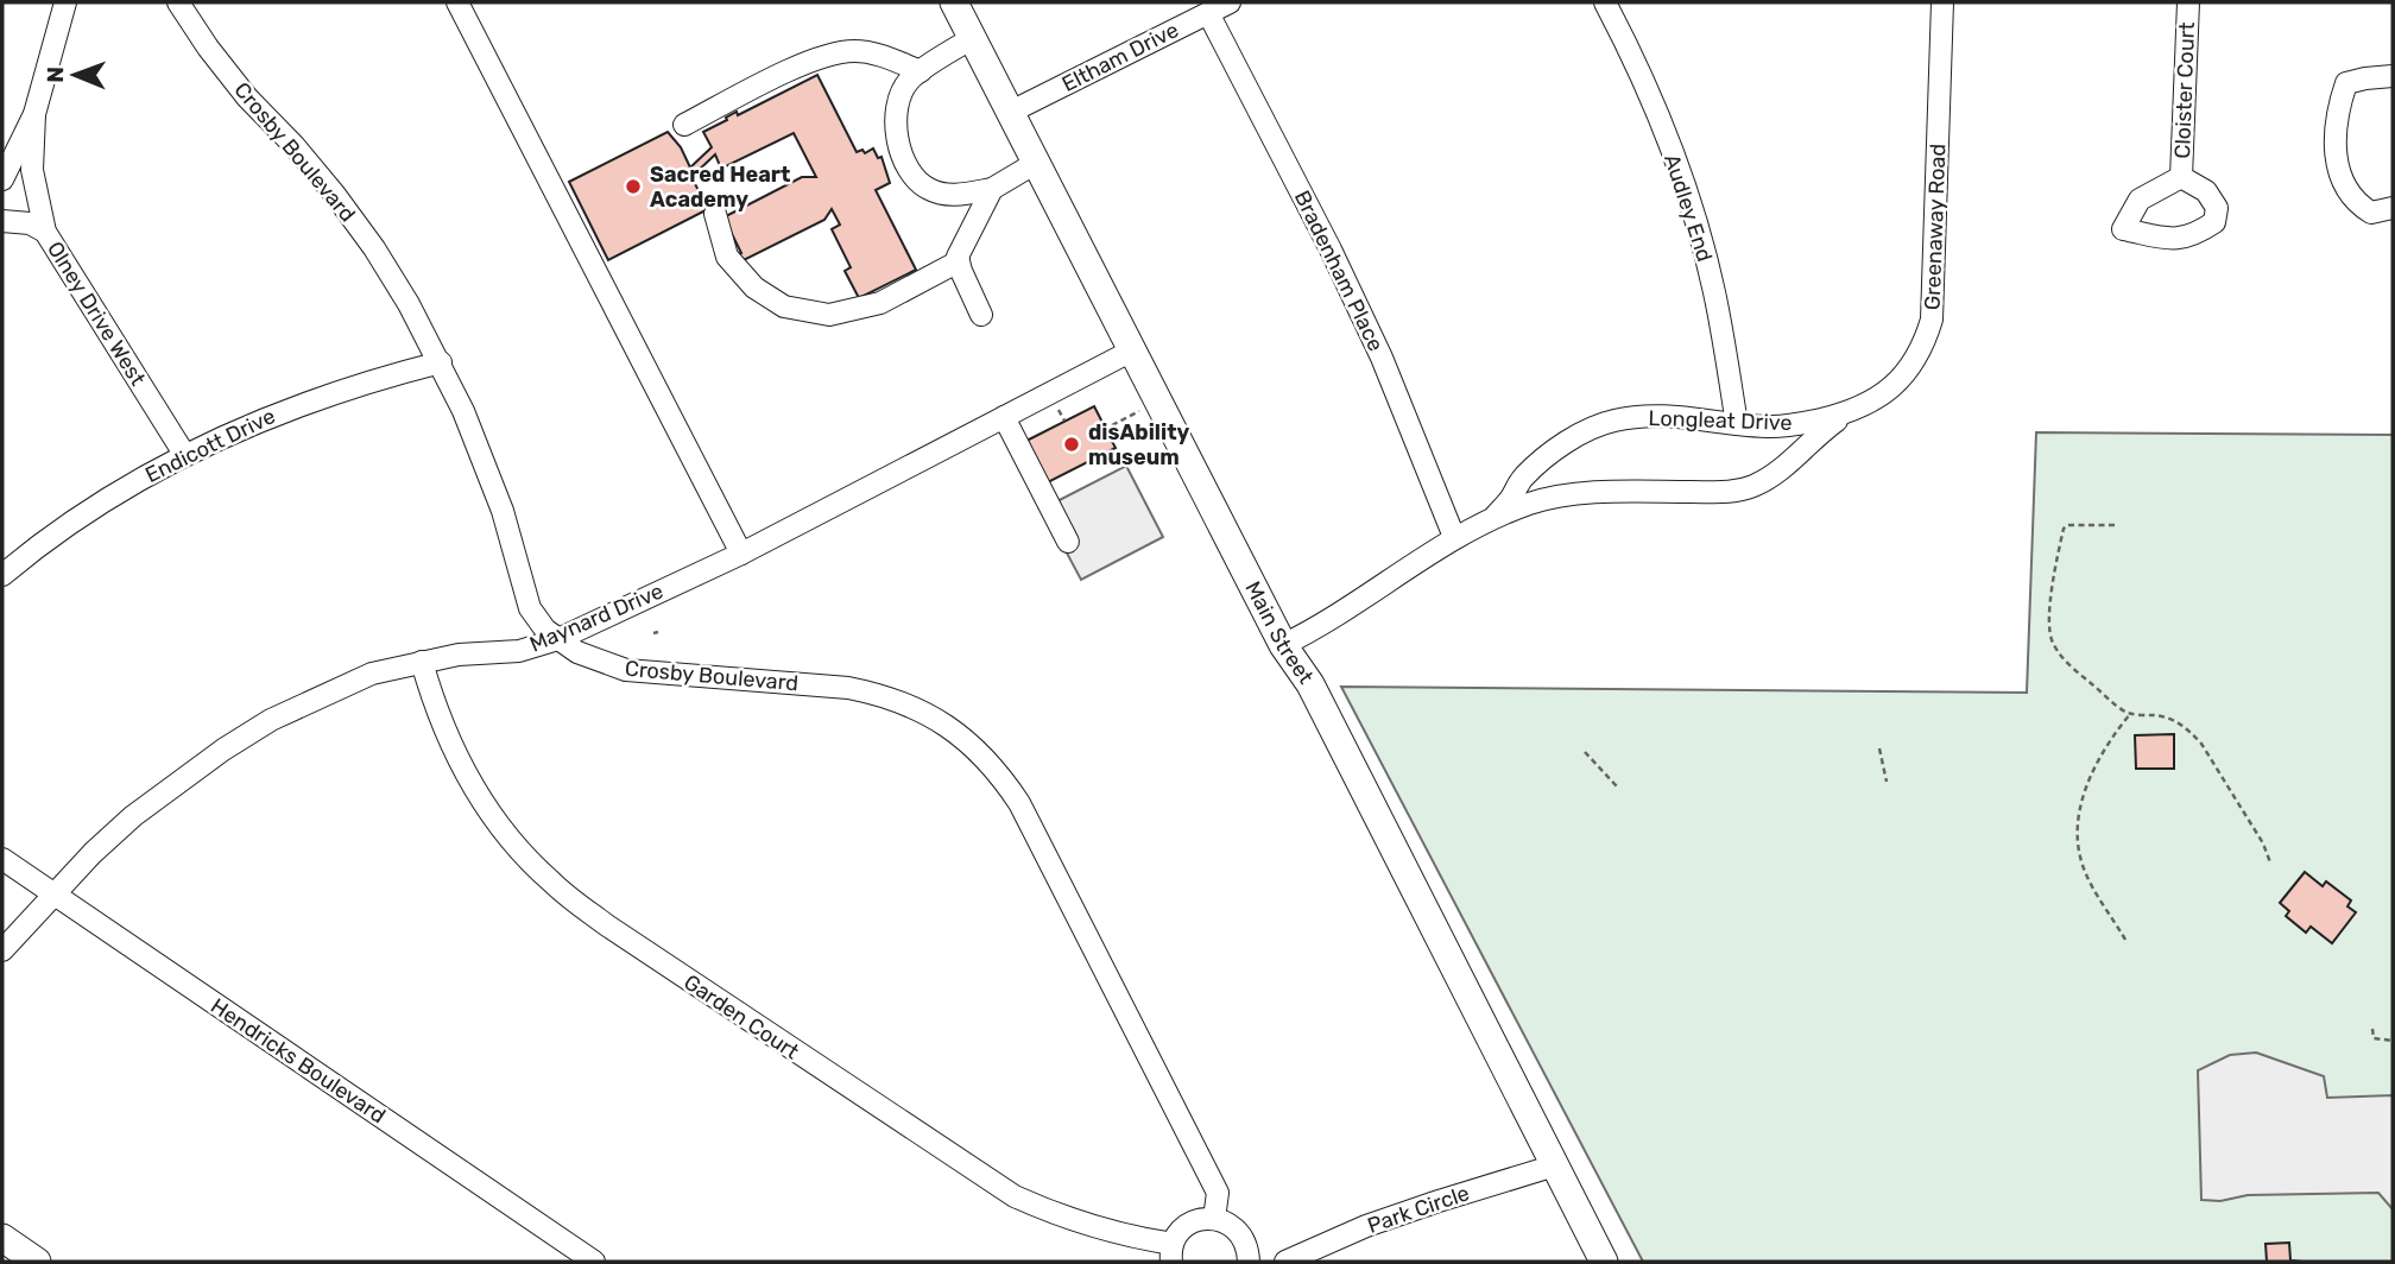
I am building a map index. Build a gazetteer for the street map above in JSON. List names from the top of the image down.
{
  "streets": {
    "main road": ["Main Street"],
    "street": [
      "Eltham Drive",
      "Cloister Court",
      "Crosby Boulevard",
      "Audley End",
      "Greenaway Road",
      "Bradenham Place",
      "Olney Drive West",
      "Longleat Drive",
      "Endicott Drive",
      "Maynard Drive",
      "Garden Court",
      "Hendricks Boulevard",
      "Park Circle"
    ]
  },
  "crossings": [
    ["Eltham Drive", "Bradenham Place"],
    ["Eltham Drive", "Main Street"],
    ["Crosby Boulevard", "Endicott Drive"],
    ["Crosby Boulevard", "Maynard Drive"],
    ["Audley End", "Longleat Drive"],
    ["Greenaway Road", "Longleat Drive"],
    ["Bradenham Place", "Longleat Drive"],
    ["Olney Drive West", "Endicott Drive"],
    ["Longleat Drive", "Main Street"],
    ["Maynard Drive", "Main Street"],
    ["Maynard Drive", "Garden Court"],
    ["Maynard Drive", "Hendricks Boulevard"],
    ["Main Street", "Park Circle"]
  ],
  "places": ["Sacred Heart Academy", "disAbility museum"],
  "north": "left"
}
